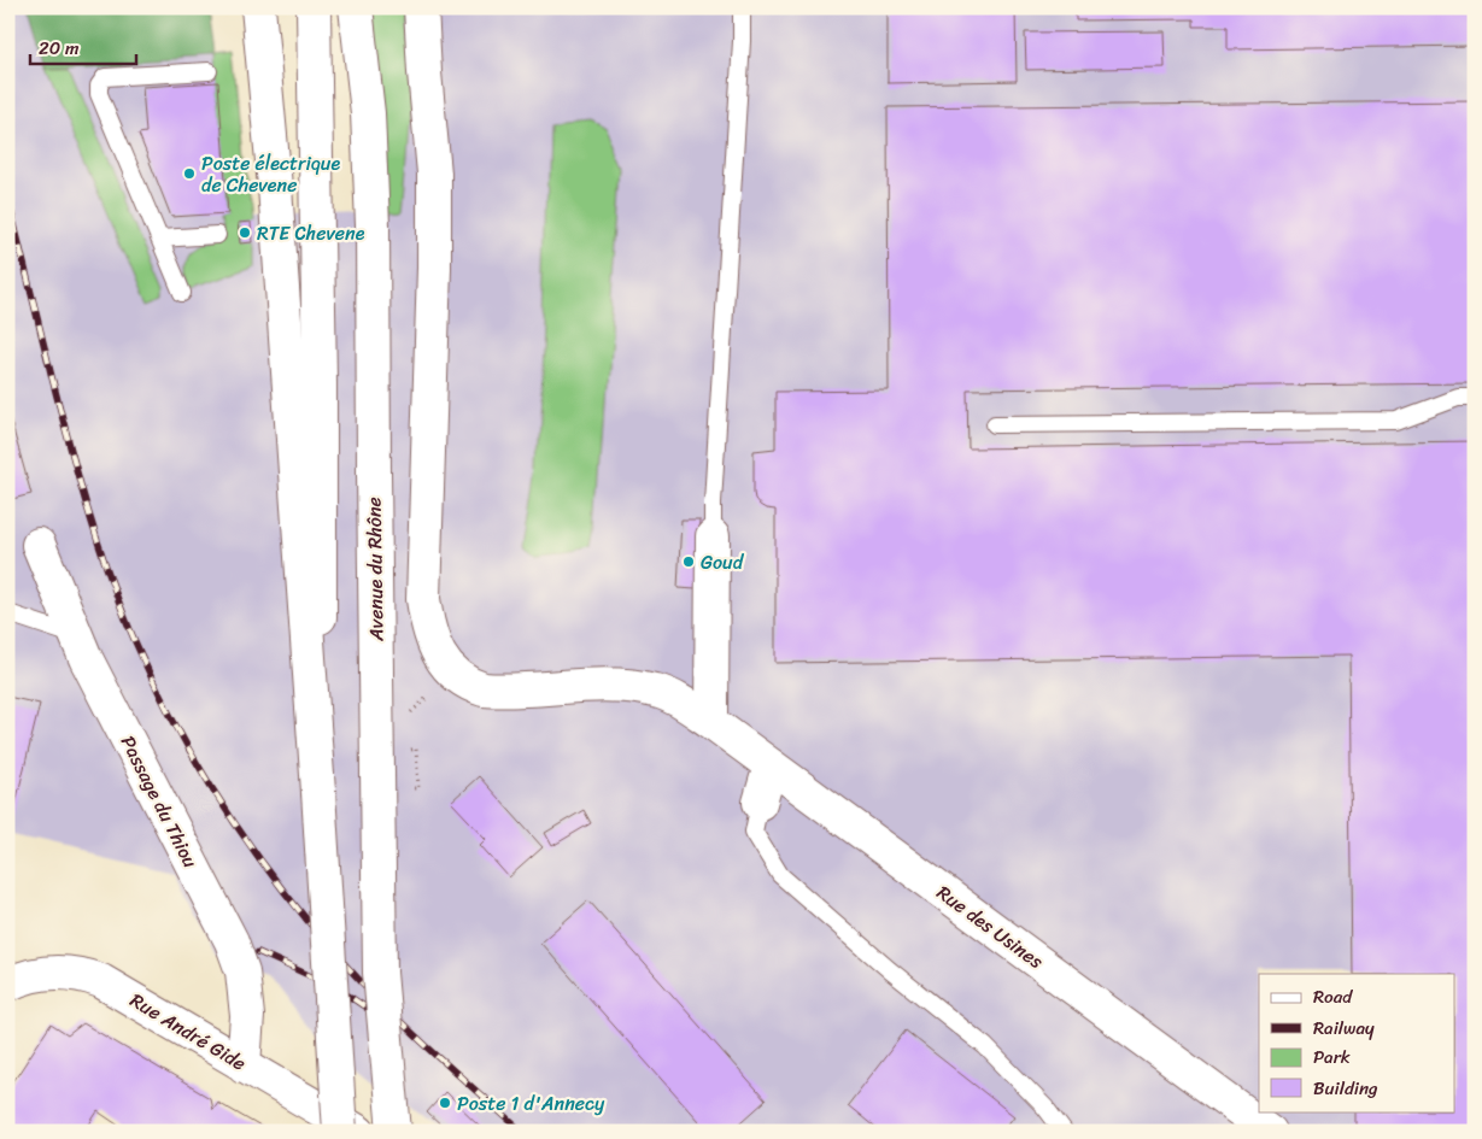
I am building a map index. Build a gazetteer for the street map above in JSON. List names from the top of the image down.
{
  "streets": {
    "main road": [
      "Avenue du Rhône",
      "Passage du Thiou",
      "Rue des Usines",
      "Rue André Gide"
    ]
  },
  "crossings": [
    ["Passage du Thiou", "Rue André Gide"]
  ],
  "places": [
    "Poste électrique de Chevene",
    "RTE Chevene",
    "Goud",
    "Poste 1 d'Annecy"
  ],
  "legend": [
    "Road",
    "Railway",
    "Park",
    "Building"
  ],
  "scale_bar": "20 m"
}
